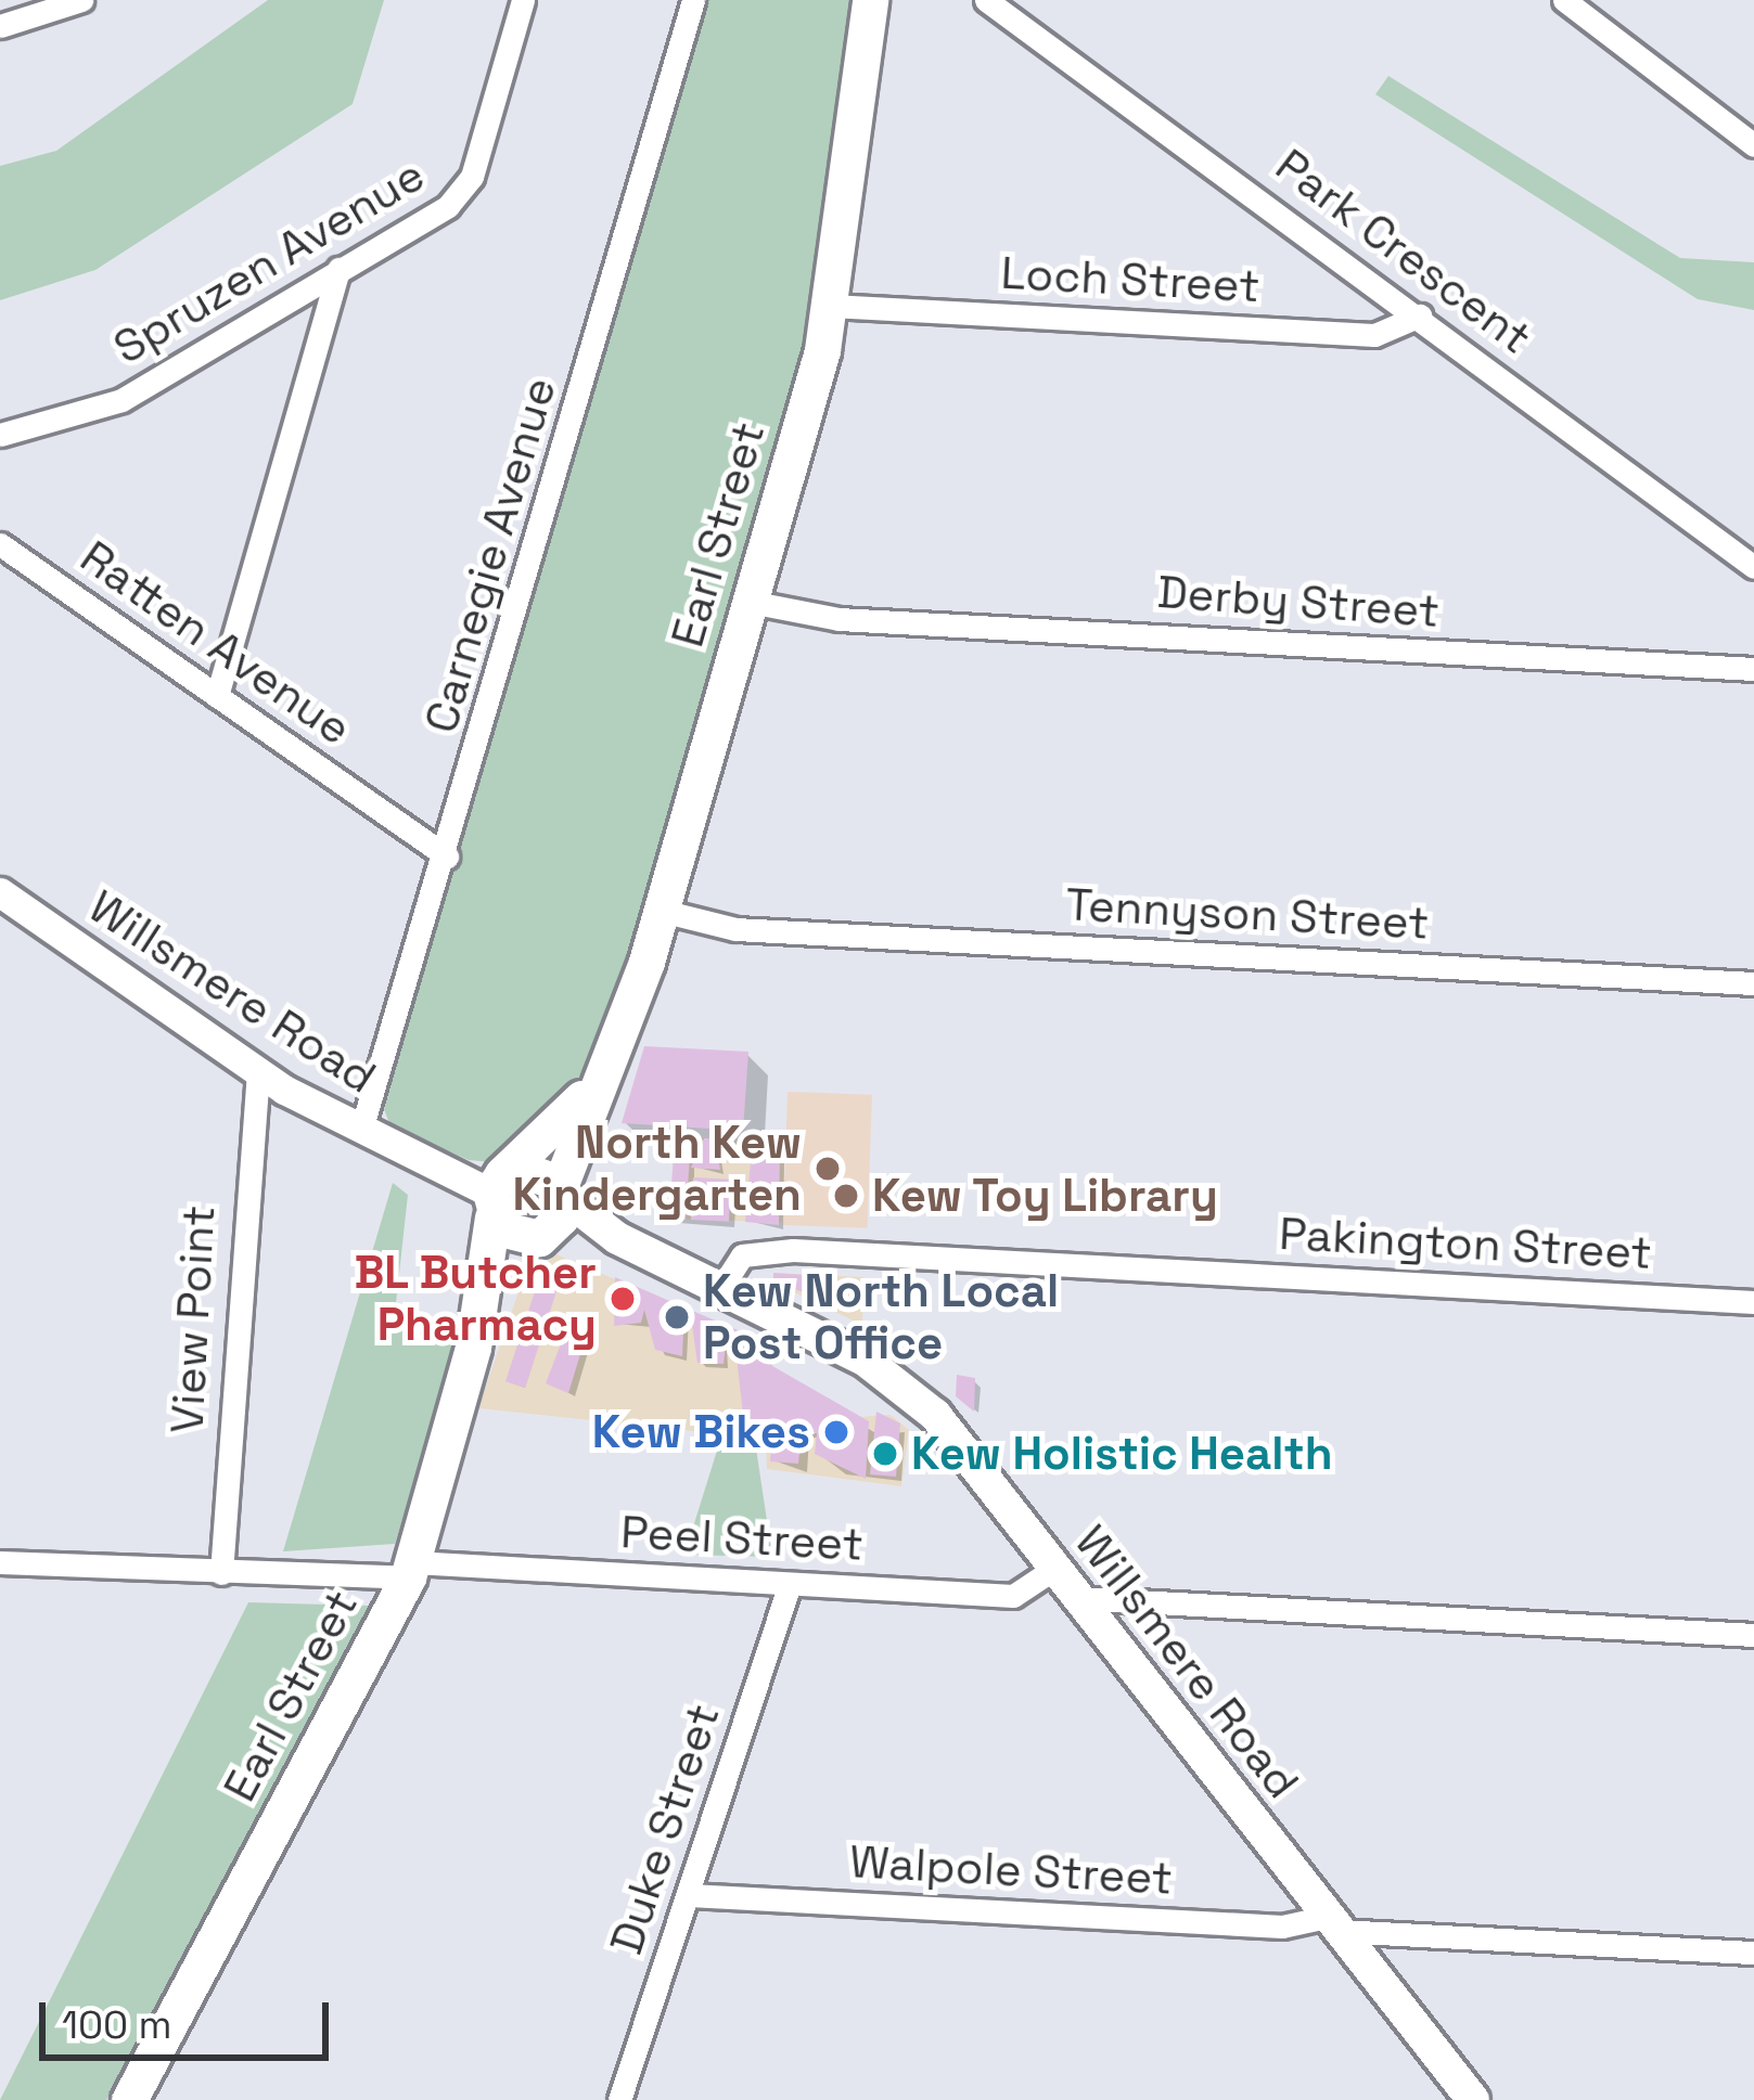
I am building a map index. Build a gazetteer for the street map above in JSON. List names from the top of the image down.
{
  "streets": {
    "main road": ["Earl Street", "Willsmere Road"],
    "street": [
      "Park Crescent",
      "Spruzen Avenue",
      "Loch Street",
      "Carnegie Avenue",
      "Derby Street",
      "Ratten Avenue",
      "Tennyson Street",
      "Pakington Street",
      "View Point",
      "Peel Street",
      "Duke Street",
      "Walpole Street"
    ]
  },
  "crossings": [
    ["Park Crescent", "Loch Street"],
    ["Loch Street", "Earl Street"],
    ["Earl Street", "Derby Street"],
    ["Earl Street", "Tennyson Street"],
    ["Earl Street", "Willsmere Road"],
    ["Earl Street", "Peel Street"],
    ["Carnegie Avenue", "Ratten Avenue"],
    ["Carnegie Avenue", "Willsmere Road"],
    ["Willsmere Road", "Pakington Street"],
    ["Willsmere Road", "View Point"],
    ["Willsmere Road", "Peel Street"],
    ["Willsmere Road", "Walpole Street"],
    ["View Point", "Peel Street"],
    ["Peel Street", "Duke Street"],
    ["Duke Street", "Walpole Street"]
  ],
  "places": [
    "North Kew Kindergarten",
    "Kew Toy Library",
    "BL Butcher Pharmacy",
    "Kew North Local Post Office",
    "Kew Bikes",
    "Kew Holistic Health"
  ],
  "scale_bar": "100 m"
}
